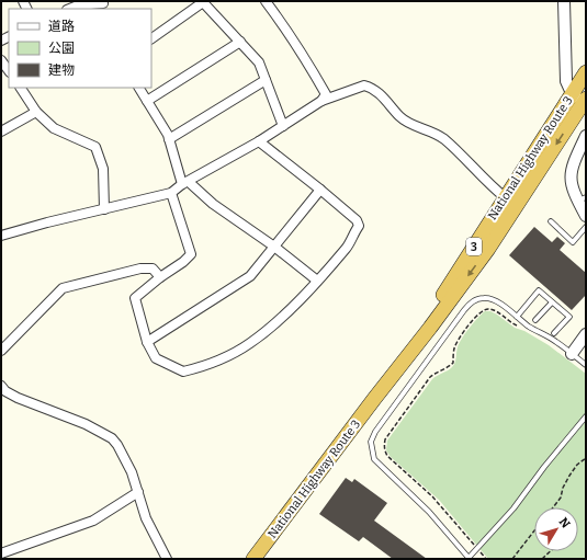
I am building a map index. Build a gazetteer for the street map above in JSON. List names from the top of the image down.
{
  "streets": {
    "highway": ["National Highway Route 3", "3"]
  },
  "legend": ["道路", "公園", "建物"],
  "north": "top right"
}
